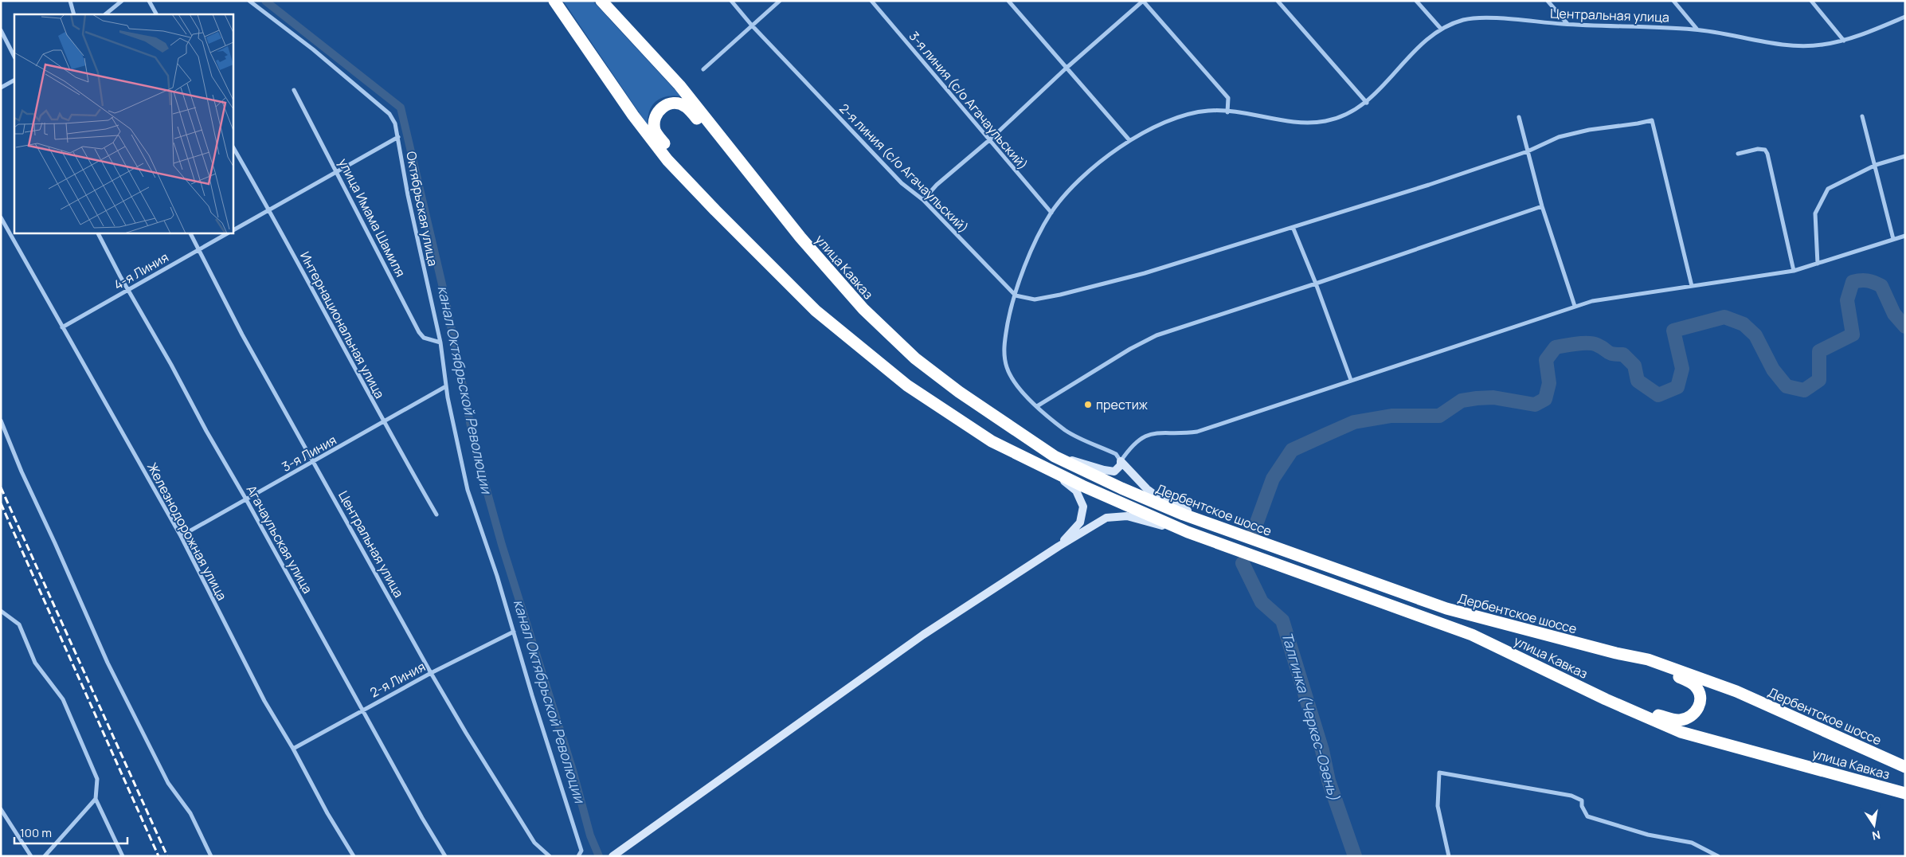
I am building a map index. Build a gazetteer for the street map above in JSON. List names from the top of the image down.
{
  "streets": {
    "highway": ["улица Кавказ", "Дербентское шоссе"],
    "street": [
      "Центральная улица",
      "3-я линия (с/о Агачаульский)",
      "2-я линия (с/о Агачаульский)",
      "Октябрьская улица",
      "улица Имама Шамиля",
      "4-я Линия",
      "Интернациональная улица",
      "3-я Линия",
      "Железнодорожная улица",
      "Агачаульская улица",
      "2-я Линия"
    ]
  },
  "crossings": [
    ["Центральная улица", "3-я линия (с/о Агачаульский)"],
    ["Центральная улица", "2-я линия (с/о Агачаульский)"],
    ["Центральная улица", "4-я Линия"],
    ["Центральная улица", "3-я Линия"],
    ["Центральная улица", "2-я Линия"],
    ["Октябрьская улица", "улица Имама Шамиля"],
    ["Октябрьская улица", "4-я Линия"],
    ["Октябрьская улица", "3-я Линия"],
    ["Октябрьская улица", "2-я Линия"],
    ["улица Имама Шамиля", "4-я Линия"],
    ["улица Кавказ", "Дербентское шоссе"],
    ["4-я Линия", "Интернациональная улица"],
    ["4-я Линия", "Железнодорожная улица"],
    ["4-я Линия", "Агачаульская улица"],
    ["Интернациональная улица", "3-я Линия"],
    ["3-я Линия", "Железнодорожная улица"],
    ["3-я Линия", "Агачаульская улица"],
    ["Железнодорожная улица", "2-я Линия"],
    ["Агачаульская улица", "2-я Линия"]
  ],
  "water": ["канал Октябрьской Революции", "Талгинка (Черкес-Озень)"],
  "places": ["престиж"],
  "scale_bar": "100 m",
  "north": "bottom"
}
